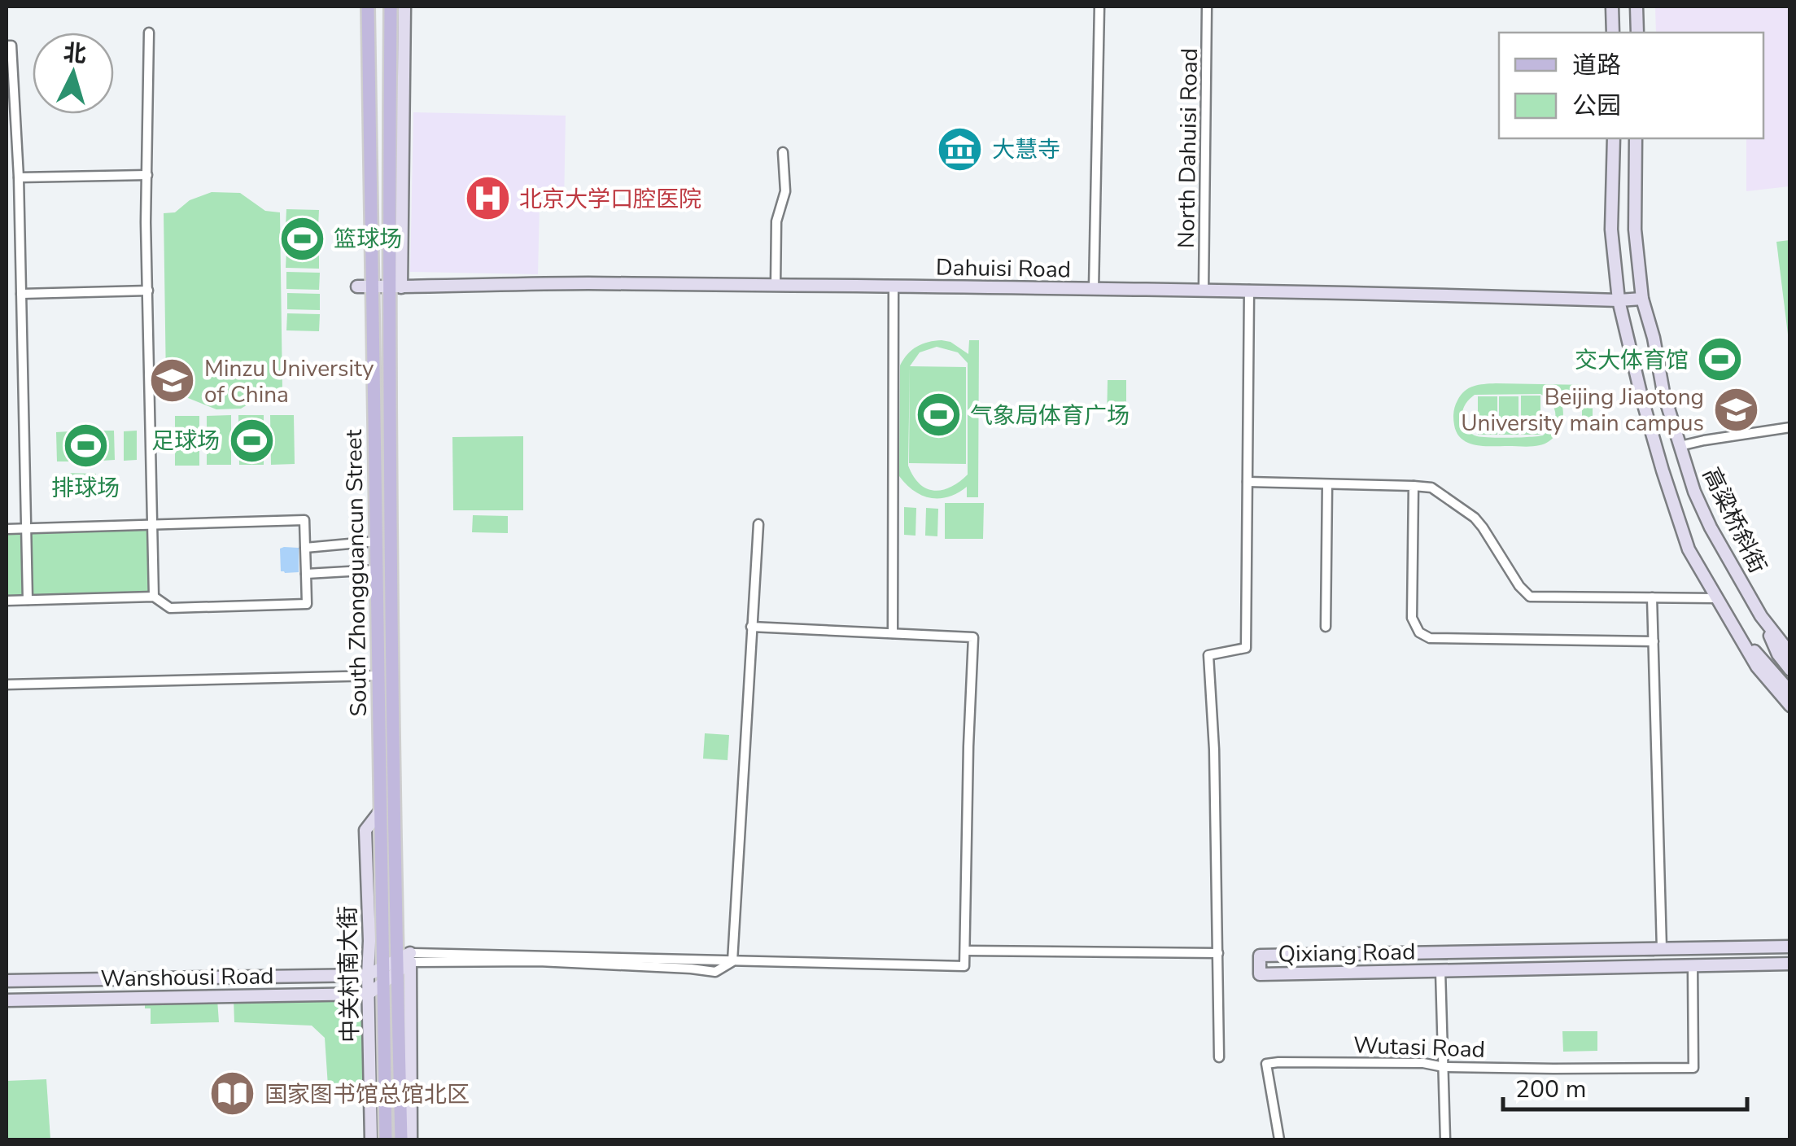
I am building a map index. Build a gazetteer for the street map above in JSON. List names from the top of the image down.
{
  "streets": {
    "main road": ["South Zhongguancun Street"],
    "street": [
      "North Dahuisi Road",
      "Dahuisi Road",
      "高粱桥斜街",
      "Qixiang Road",
      "中关村南大街",
      "Wanshousi Road",
      "Wutasi Road"
    ]
  },
  "crossings": [
    ["North Dahuisi Road", "Dahuisi Road"],
    ["Dahuisi Road", "高粱桥斜街"],
    ["Dahuisi Road", "South Zhongguancun Street"],
    ["South Zhongguancun Street", "中关村南大街"],
    ["Qixiang Road", "Wutasi Road"],
    ["中关村南大街", "Wanshousi Road"]
  ],
  "places": {
    "museum": ["大慧寺"],
    "hospital": ["北京大学口腔医院"],
    "sports": [
      "篮球场",
      "交大体育馆",
      "气象局体育广场",
      "足球场",
      "排球场"
    ],
    "school or university": ["Minzu University of China", "Beijing Jiaotong University main campus"],
    "library": ["国家图书馆总馆北区"]
  },
  "legend": ["道路", "公园"],
  "scale_bar": "200 m",
  "north": "top"
}
